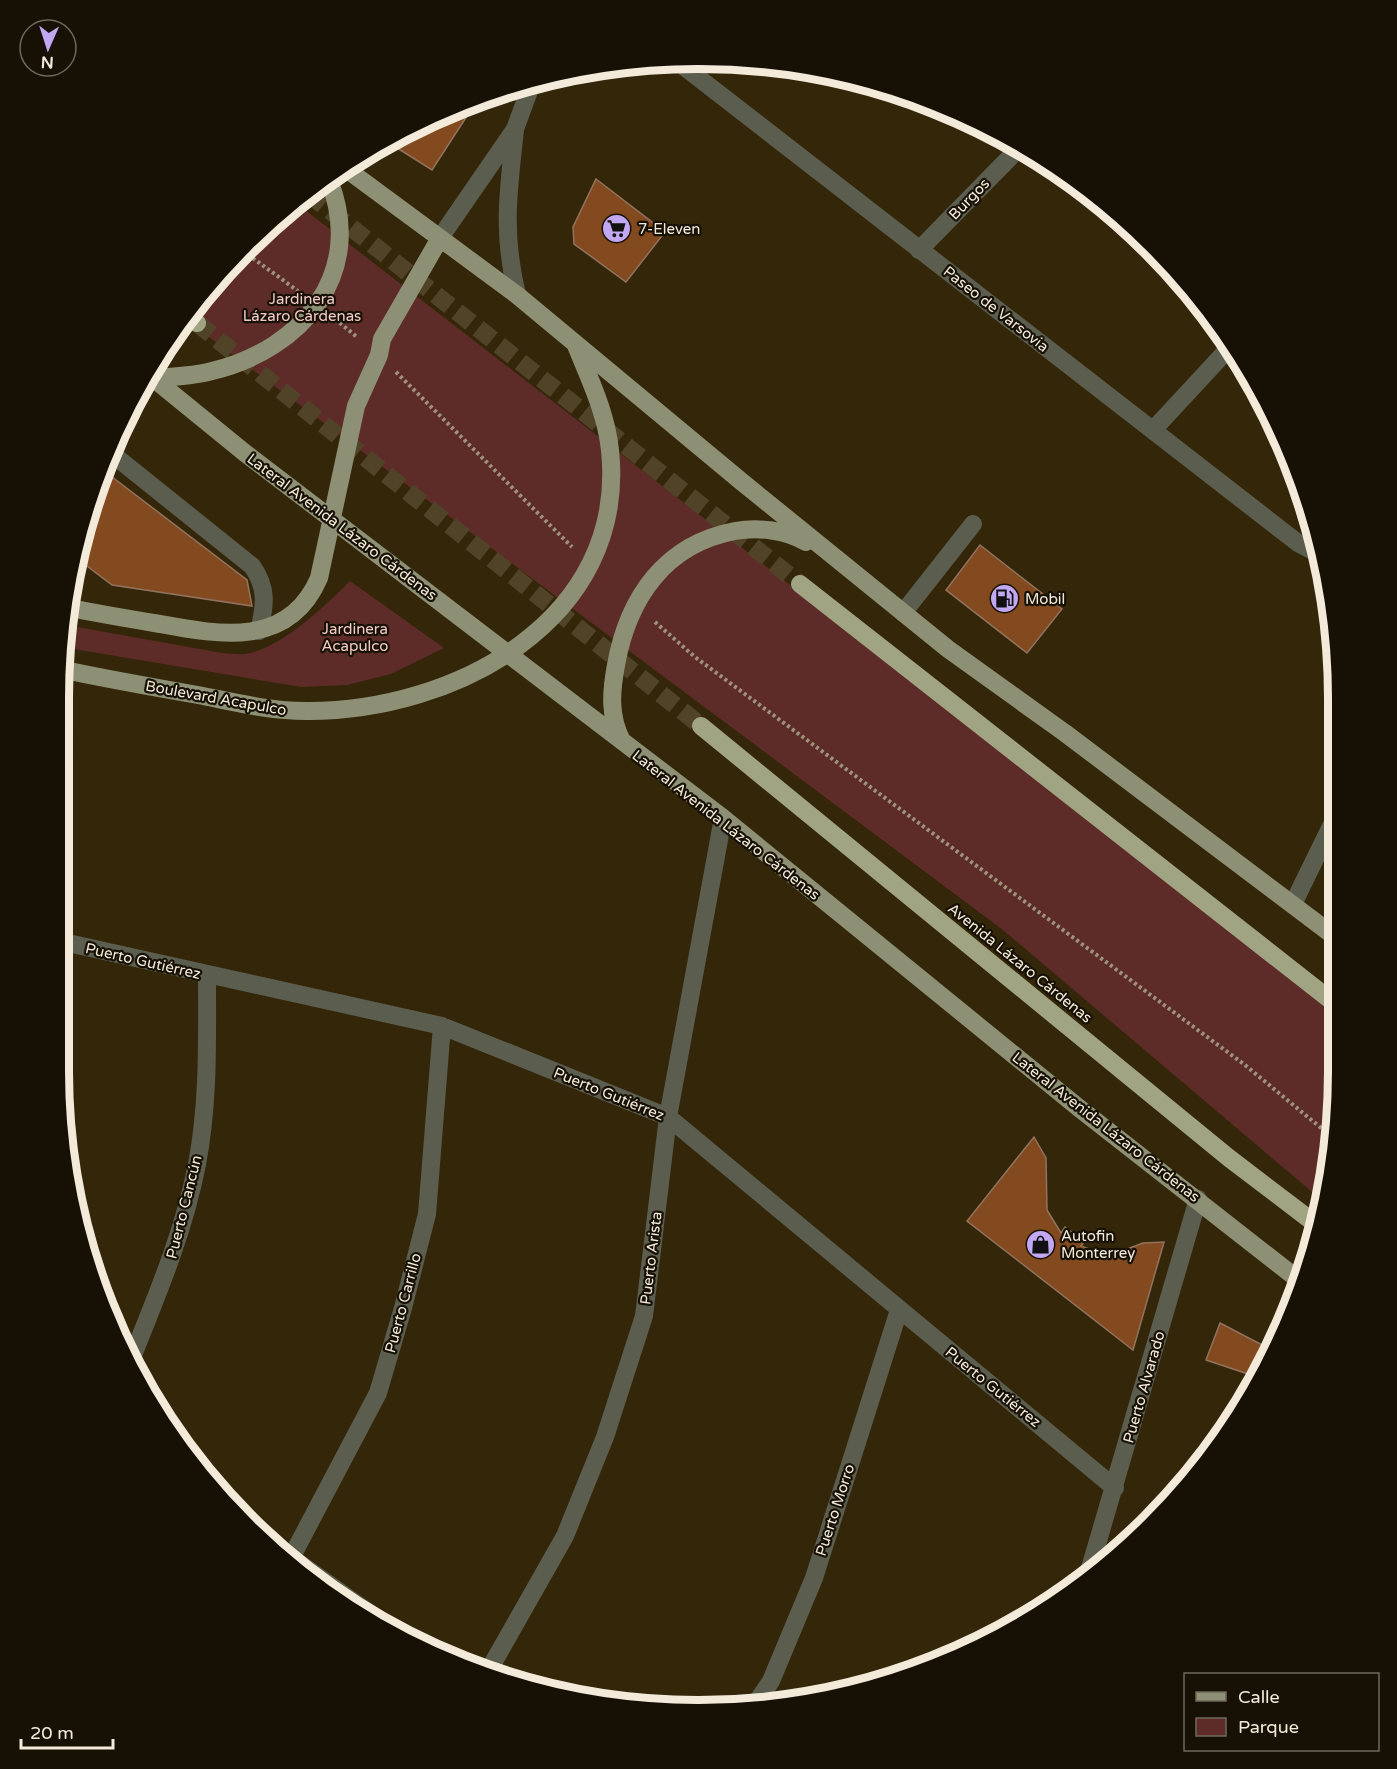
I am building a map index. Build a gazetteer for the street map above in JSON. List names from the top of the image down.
{
  "streets": {
    "highway": ["Avenida Lázaro Cárdenas"],
    "main road": ["Lateral Avenida Lázaro Cárdenas", "Boulevard Acapulco"],
    "street": [
      "Burgos",
      "Paseo de Varsovia",
      "Puerto Gutiérrez",
      "Puerto Cancún",
      "Puerto Arista",
      "Puerto Carrillo",
      "Puerto Alvarado",
      "Puerto Morro"
    ]
  },
  "crossings": [
    ["Burgos", "Paseo de Varsovia"],
    ["Lateral Avenida Lázaro Cárdenas", "Boulevard Acapulco"],
    ["Lateral Avenida Lázaro Cárdenas", "Puerto Arista"],
    ["Lateral Avenida Lázaro Cárdenas", "Puerto Alvarado"],
    ["Puerto Gutiérrez", "Puerto Cancún"],
    ["Puerto Gutiérrez", "Puerto Arista"],
    ["Puerto Gutiérrez", "Puerto Carrillo"],
    ["Puerto Gutiérrez", "Puerto Alvarado"],
    ["Puerto Gutiérrez", "Puerto Morro"]
  ],
  "parks": ["Jardinera Lázaro Cárdenas", "Jardinera Acapulco"],
  "places": {
    "supermarket": ["7-Eleven"],
    "fuel station": ["Mobil"],
    "shop": ["Autofin Monterrey"]
  },
  "legend": ["Calle", "Parque"],
  "scale_bar": "20 m",
  "north": "bottom"
}
